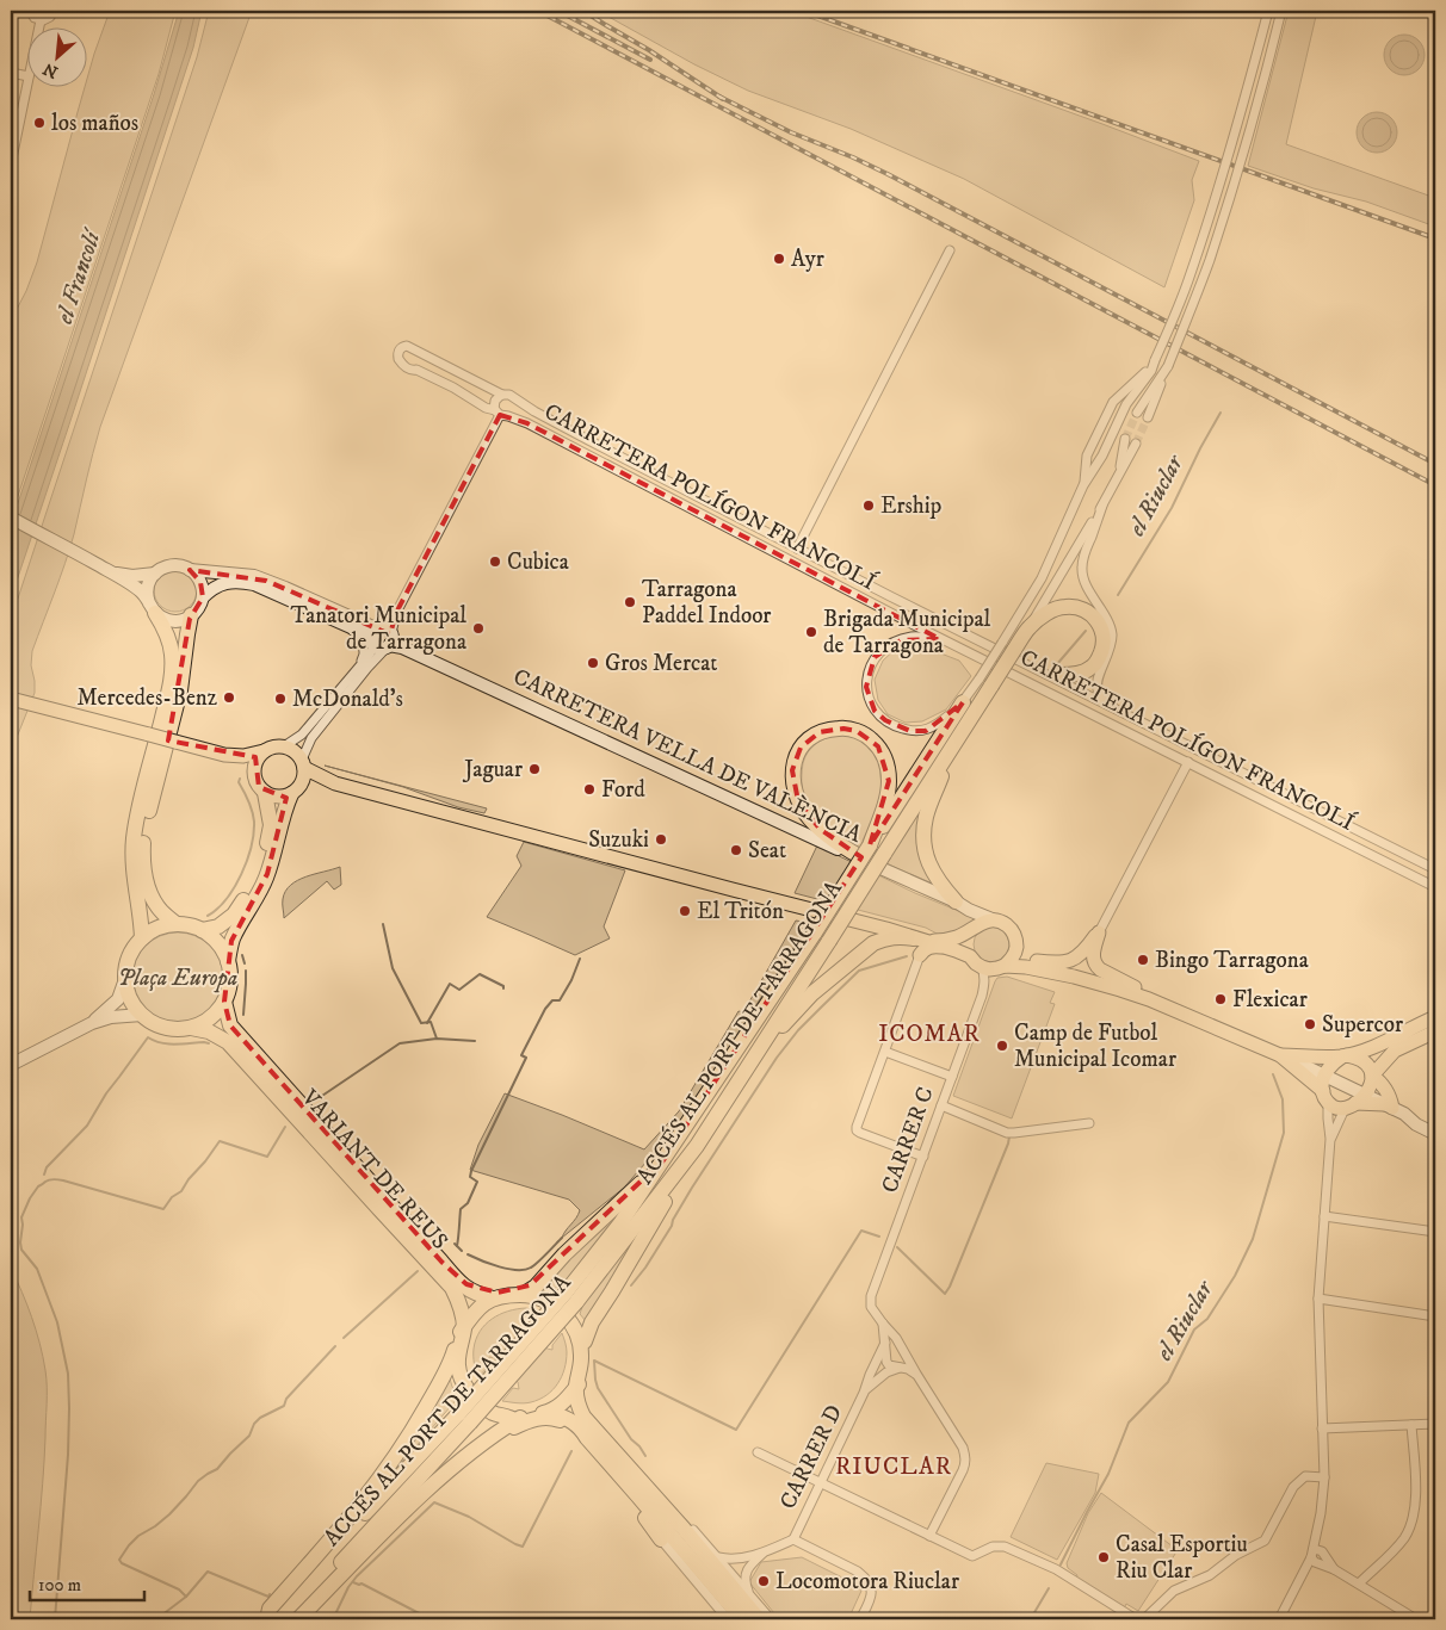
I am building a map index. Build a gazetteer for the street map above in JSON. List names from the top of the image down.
{
  "streets": {
    "highway": ["ACCÉS AL PORT DE TARRAGONA", "VARIANT DE REUS"],
    "street": [
      "CARRETERA POLÍGON FRANCOLÍ",
      "CARRETERA VELLA DE VALÈNCIA",
      "CARRER C",
      "CARRER D"
    ]
  },
  "crossings": [
    ["CARRETERA VELLA DE VALÈNCIA", "CARRER C"],
    ["CARRER C", "CARRER D"]
  ],
  "districts": ["ICOMAR", "RIUCLAR"],
  "water": ["el Francolí", "el Riuclar"],
  "parks": ["Plaça Europa"],
  "places": [
    "los maños",
    "Ayr",
    "Ership",
    "Cubica",
    "Tarragona Paddel Indoor",
    "Tanatori Municipal de Tarragona",
    "Brigada Municipal de Tarragona",
    "Gros Mercat",
    "Mercedes-Benz",
    "McDonald's",
    "Jaguar",
    "Ford",
    "Suzuki",
    "Seat",
    "El Tritón",
    "Bingo Tarragona",
    "Flexicar",
    "Supercor",
    "Camp de Futbol Municipal Icomar",
    "Casal Esportiu Riu Clar",
    "Locomotora Riuclar"
  ],
  "scale_bar": "100 m",
  "north": "bottom left"
}
